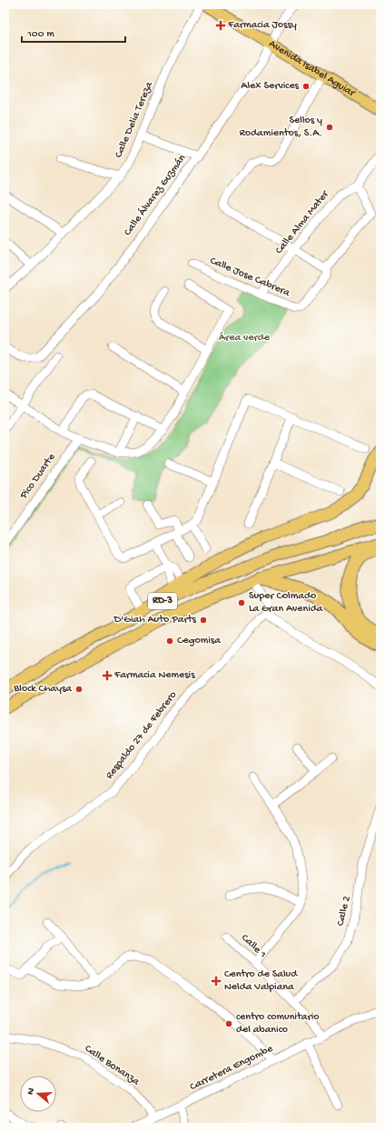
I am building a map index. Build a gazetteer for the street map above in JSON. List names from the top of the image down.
{
  "streets": {
    "highway": ["RD-3"],
    "main road": ["Avenida Isabel Aguiar"],
    "street": [
      "Calle Delia Tereza",
      "Calle Álvarez Guzmán",
      "Calle Alma Mater",
      "Calle Jose Cabrera",
      "Pico Duarte",
      "Respaldo 27 de Febrero",
      "Calle 2",
      "Calle 1",
      "Calle Bonanza",
      "Carretera Engombe"
    ]
  },
  "crossings": [
    ["Avenida Isabel Aguiar", "Calle Álvarez Guzmán"],
    ["Calle Alma Mater", "Calle Jose Cabrera"],
    ["Calle 2", "Calle 1"],
    ["Calle 1", "Carretera Engombe"],
    ["Calle Bonanza", "Carretera Engombe"]
  ],
  "parks": ["Área verde"],
  "places": {
    "health": ["Farmacia Jossy", "Farmacia Nemesis", "Centro de Salud Nelda Valpiana"],
    "other": [
      "Alex Services",
      "Sellos y Rodamientos, S.A.",
      "Super Colmado La Gran Avenida",
      "D'Giah Auto Parts",
      "Cegomisa",
      "Block Chaysa",
      "centro comunitario del abanico"
    ]
  },
  "scale_bar": "100 m",
  "north": "left"
}
